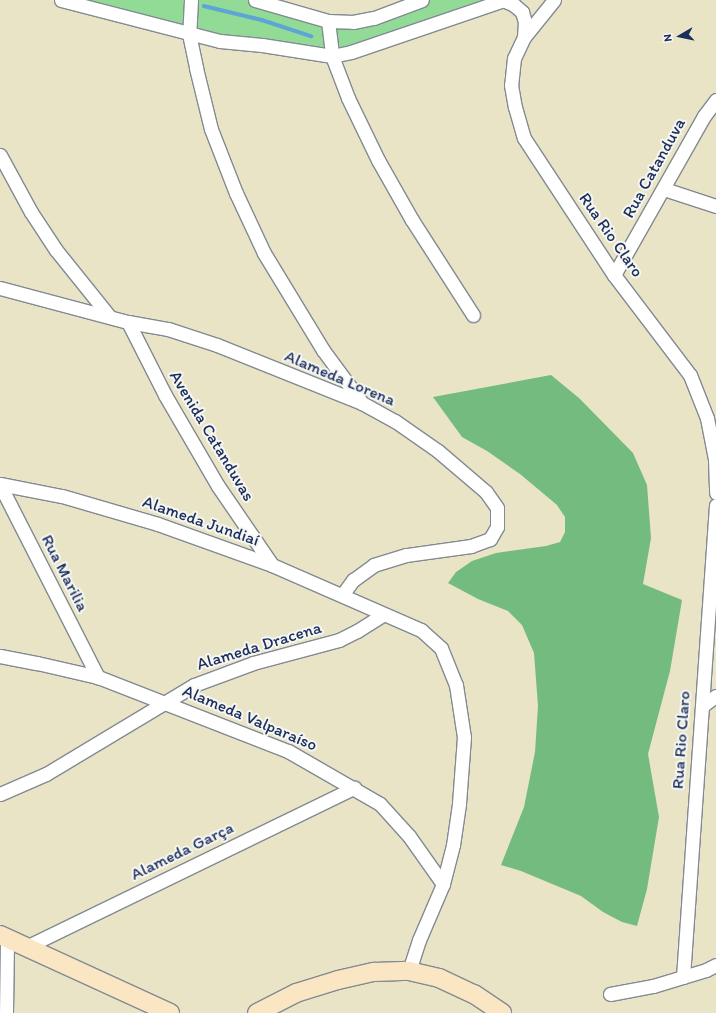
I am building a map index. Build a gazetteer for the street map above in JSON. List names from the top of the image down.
{
  "streets": {
    "street": [
      "Rua Catanduva",
      "Rua Rio Claro",
      "Alameda Lorena",
      "Avenida Catanduvas",
      "Alameda Jundiaí",
      "Rua Marilia",
      "Alameda Dracena",
      "Alameda Valparaíso",
      "Alameda Garça"
    ]
  },
  "crossings": [
    ["Rua Catanduva", "Rua Rio Claro"],
    ["Alameda Lorena", "Avenida Catanduvas"],
    ["Alameda Lorena", "Alameda Jundiaí"],
    ["Avenida Catanduvas", "Alameda Jundiaí"],
    ["Alameda Jundiaí", "Rua Marilia"],
    ["Alameda Jundiaí", "Alameda Dracena"],
    ["Alameda Jundiaí", "Alameda Valparaíso"],
    ["Rua Marilia", "Alameda Valparaíso"],
    ["Alameda Dracena", "Alameda Valparaíso"],
    ["Alameda Valparaíso", "Alameda Garça"]
  ],
  "north": "left"
}
